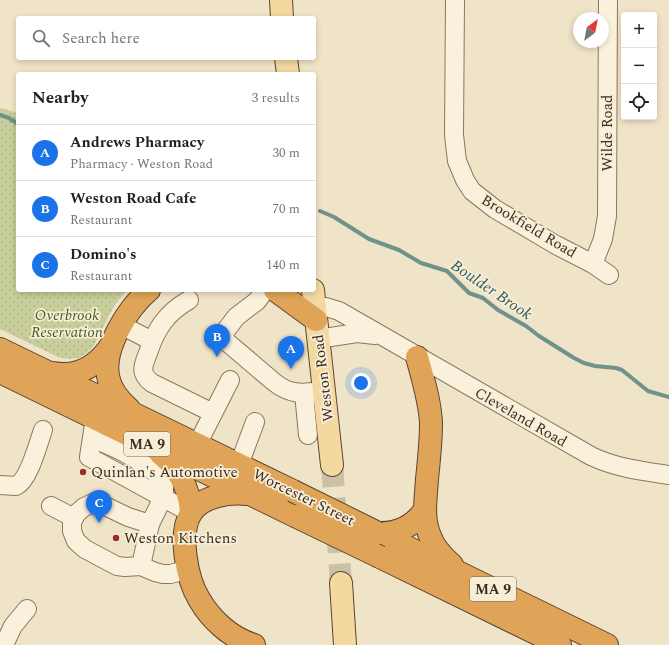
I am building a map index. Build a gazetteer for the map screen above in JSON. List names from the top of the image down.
{
  "streets": {
    "highway": ["MA 9", "Worcester Street"],
    "main road": ["Weston Road"],
    "street": ["Wilde Road", "Brookfield Road", "Cleveland Road"]
  },
  "crossings": [
    ["Wilde Road", "Brookfield Road"],
    ["Weston Road", "Cleveland Road"]
  ],
  "water": ["Boulder Brook"],
  "parks": ["Overbrook Reservation"],
  "places": ["Quinlan's Automotive", "Weston Kitchens"],
  "north": "top right",
  "page": {
    "map_buttons": ["+", "−"],
    "search": "Search here",
    "heading": ["Nearby", "3 results"],
    "list": [
      {
        "mark": "A",
        "name": "Andrews Pharmacy",
        "note": "Pharmacy · Weston Road",
        "value": "30 m"
      },
      {
        "mark": "B",
        "name": "Weston Road Cafe",
        "note": "Restaurant",
        "value": "70 m"
      },
      {
        "mark": "C",
        "name": "Domino's",
        "note": "Restaurant",
        "value": "140 m"
      }
    ],
    "pins": ["B", "A", "C"]
  }
}
